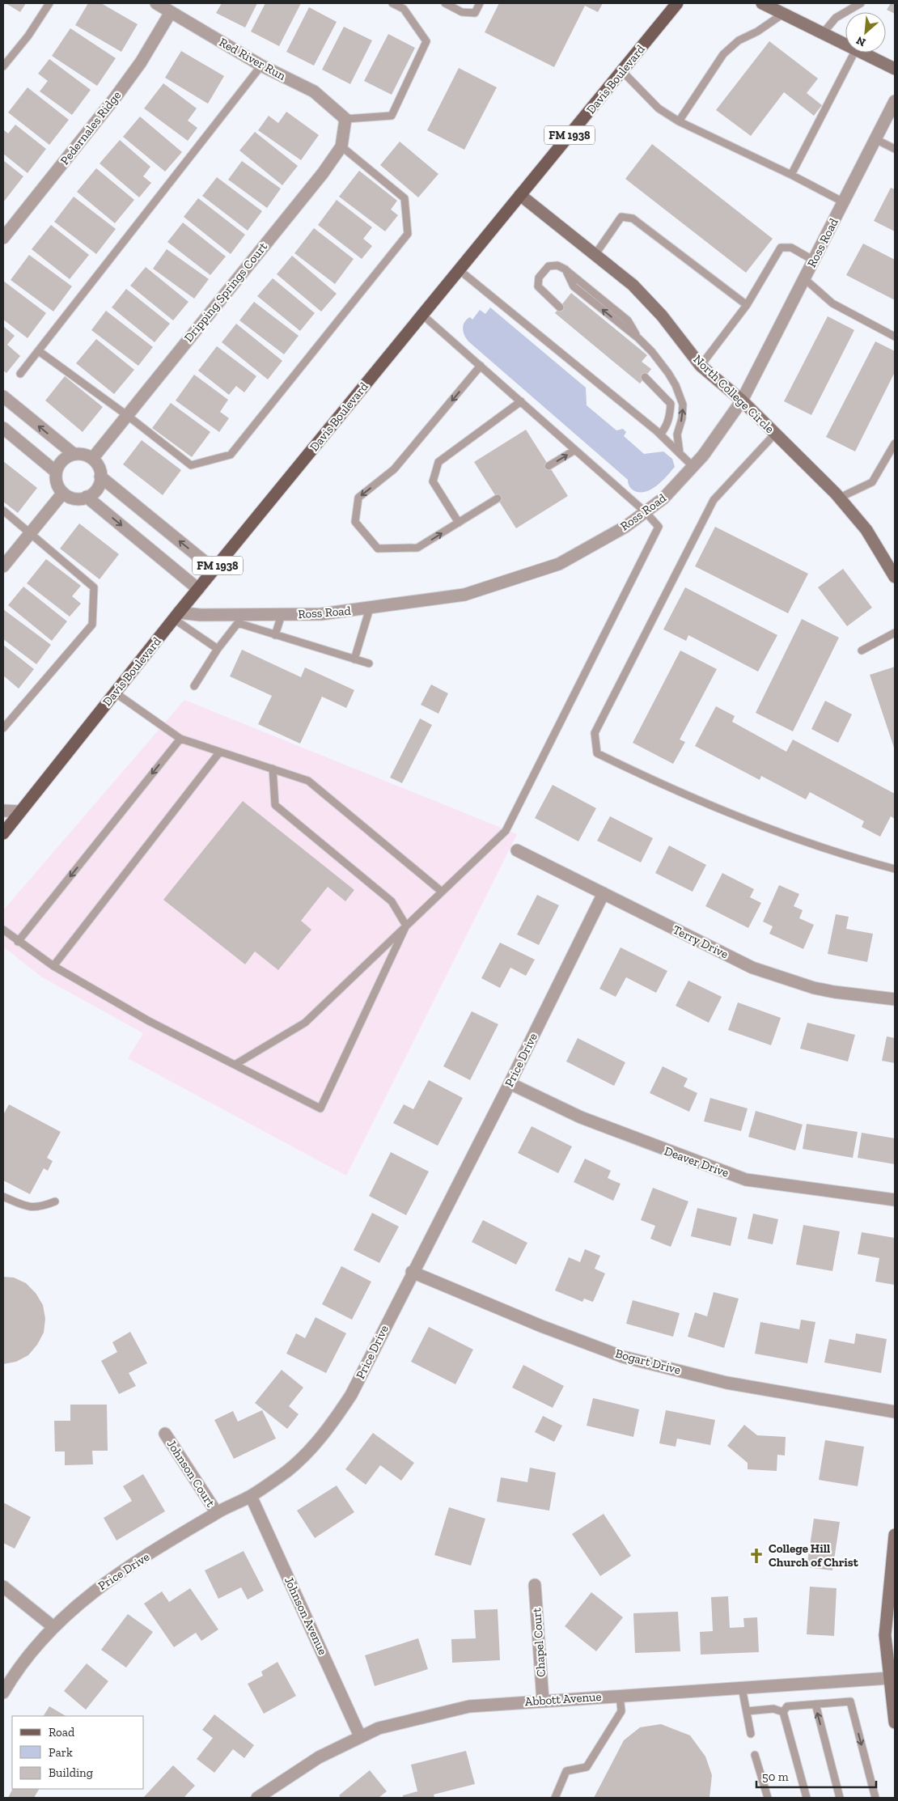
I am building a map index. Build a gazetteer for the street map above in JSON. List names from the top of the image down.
{
  "streets": {
    "main road": ["Davis Boulevard", "FM 1938"],
    "street": [
      "Red River Run",
      "Pedernales Ridge",
      "Ross Road",
      "Dripping Springs Court",
      "North College Circle",
      "Terry Drive",
      "Price Drive",
      "Deaver Drive",
      "Bogart Drive",
      "Johnson Court",
      "Johnson Avenue",
      "Chapel Court",
      "Abbott Avenue"
    ]
  },
  "crossings": [
    ["Red River Run", "Pedernales Ridge"],
    ["Red River Run", "Dripping Springs Court"],
    ["Davis Boulevard", "Ross Road"],
    ["Davis Boulevard", "North College Circle"],
    ["Ross Road", "North College Circle"],
    ["Terry Drive", "Price Drive"],
    ["Price Drive", "Deaver Drive"],
    ["Price Drive", "Bogart Drive"],
    ["Price Drive", "Johnson Court"],
    ["Price Drive", "Johnson Avenue"],
    ["Johnson Avenue", "Abbott Avenue"],
    ["Chapel Court", "Abbott Avenue"]
  ],
  "places": {
    "church": ["College Hill Church of Christ"]
  },
  "legend": ["Road", "Park", "Building"],
  "scale_bar": "50 m",
  "north": "bottom left"
}
